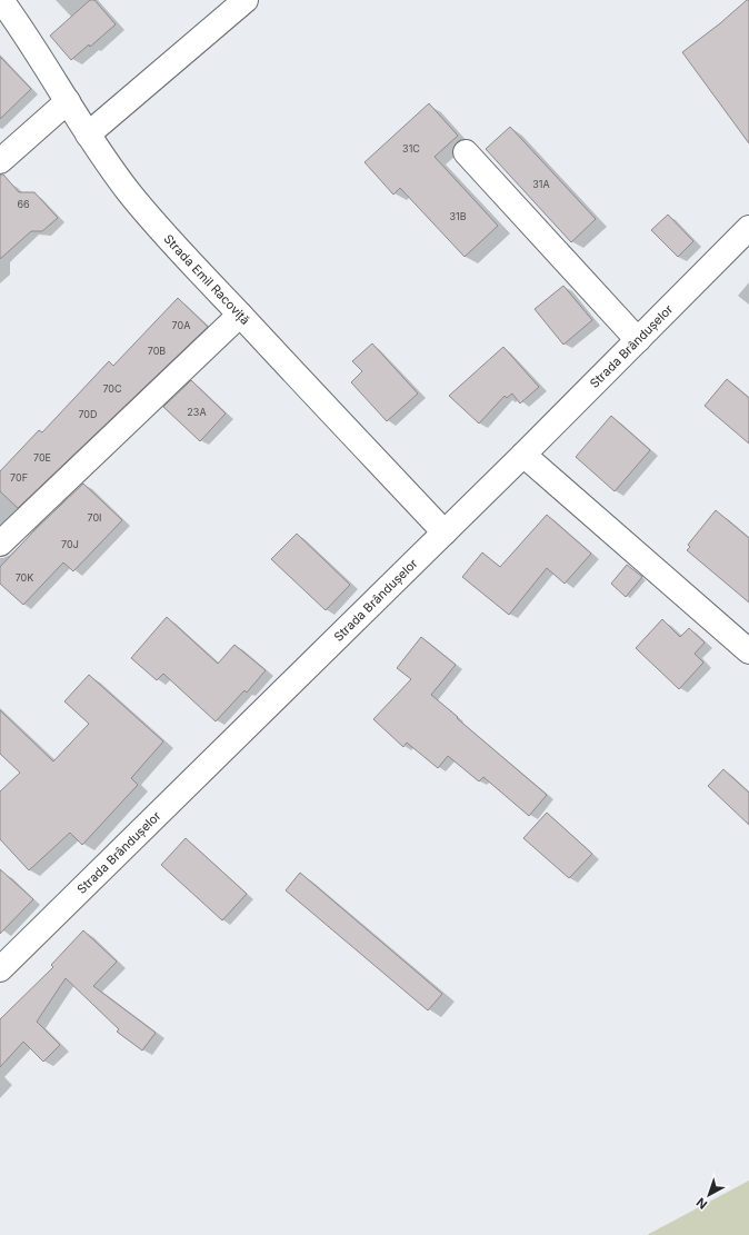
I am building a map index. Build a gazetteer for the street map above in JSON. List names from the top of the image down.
{
  "streets": {
    "street": ["Strada Emil Racoviță", "Strada Brândușelor"]
  },
  "crossings": [
    ["Strada Emil Racoviță", "Strada Brândușelor"]
  ],
  "house_numbers": [
    "31C",
    "31A",
    "66",
    "31B",
    "70A",
    "70B",
    "70C",
    "23A",
    "70D",
    "70E",
    "70F",
    "70I",
    "70J",
    "70K"
  ],
  "north": "bottom left"
}
